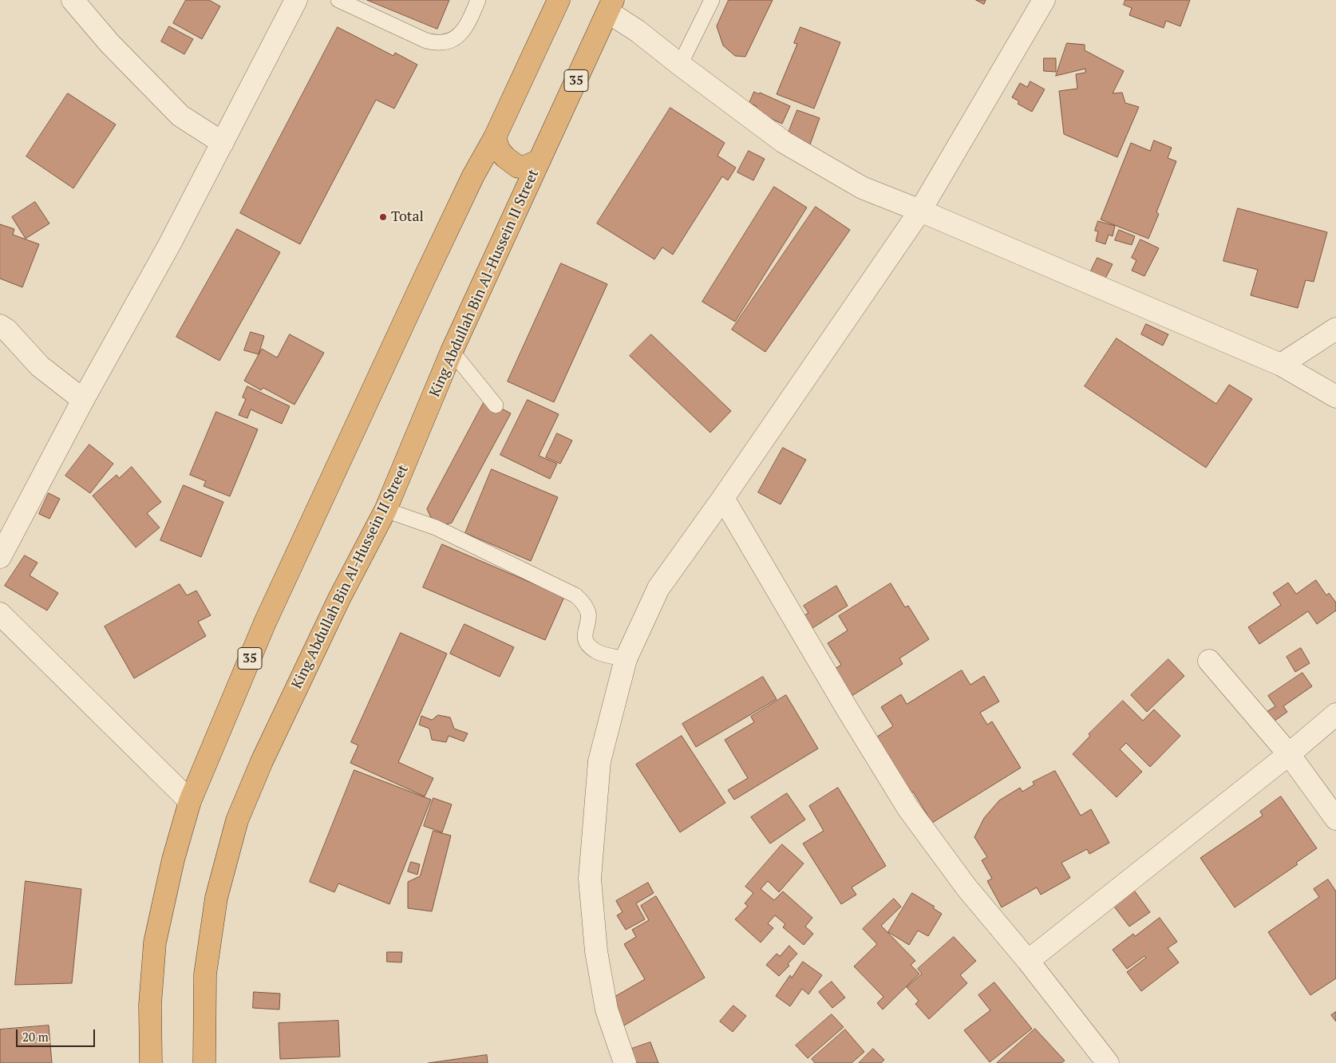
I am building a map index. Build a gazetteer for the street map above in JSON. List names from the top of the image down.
{
  "streets": {
    "highway": ["35", "King Abdullah Bin Al-Hussein II Street"]
  },
  "places": ["Total"],
  "scale_bar": "20 m"
}
